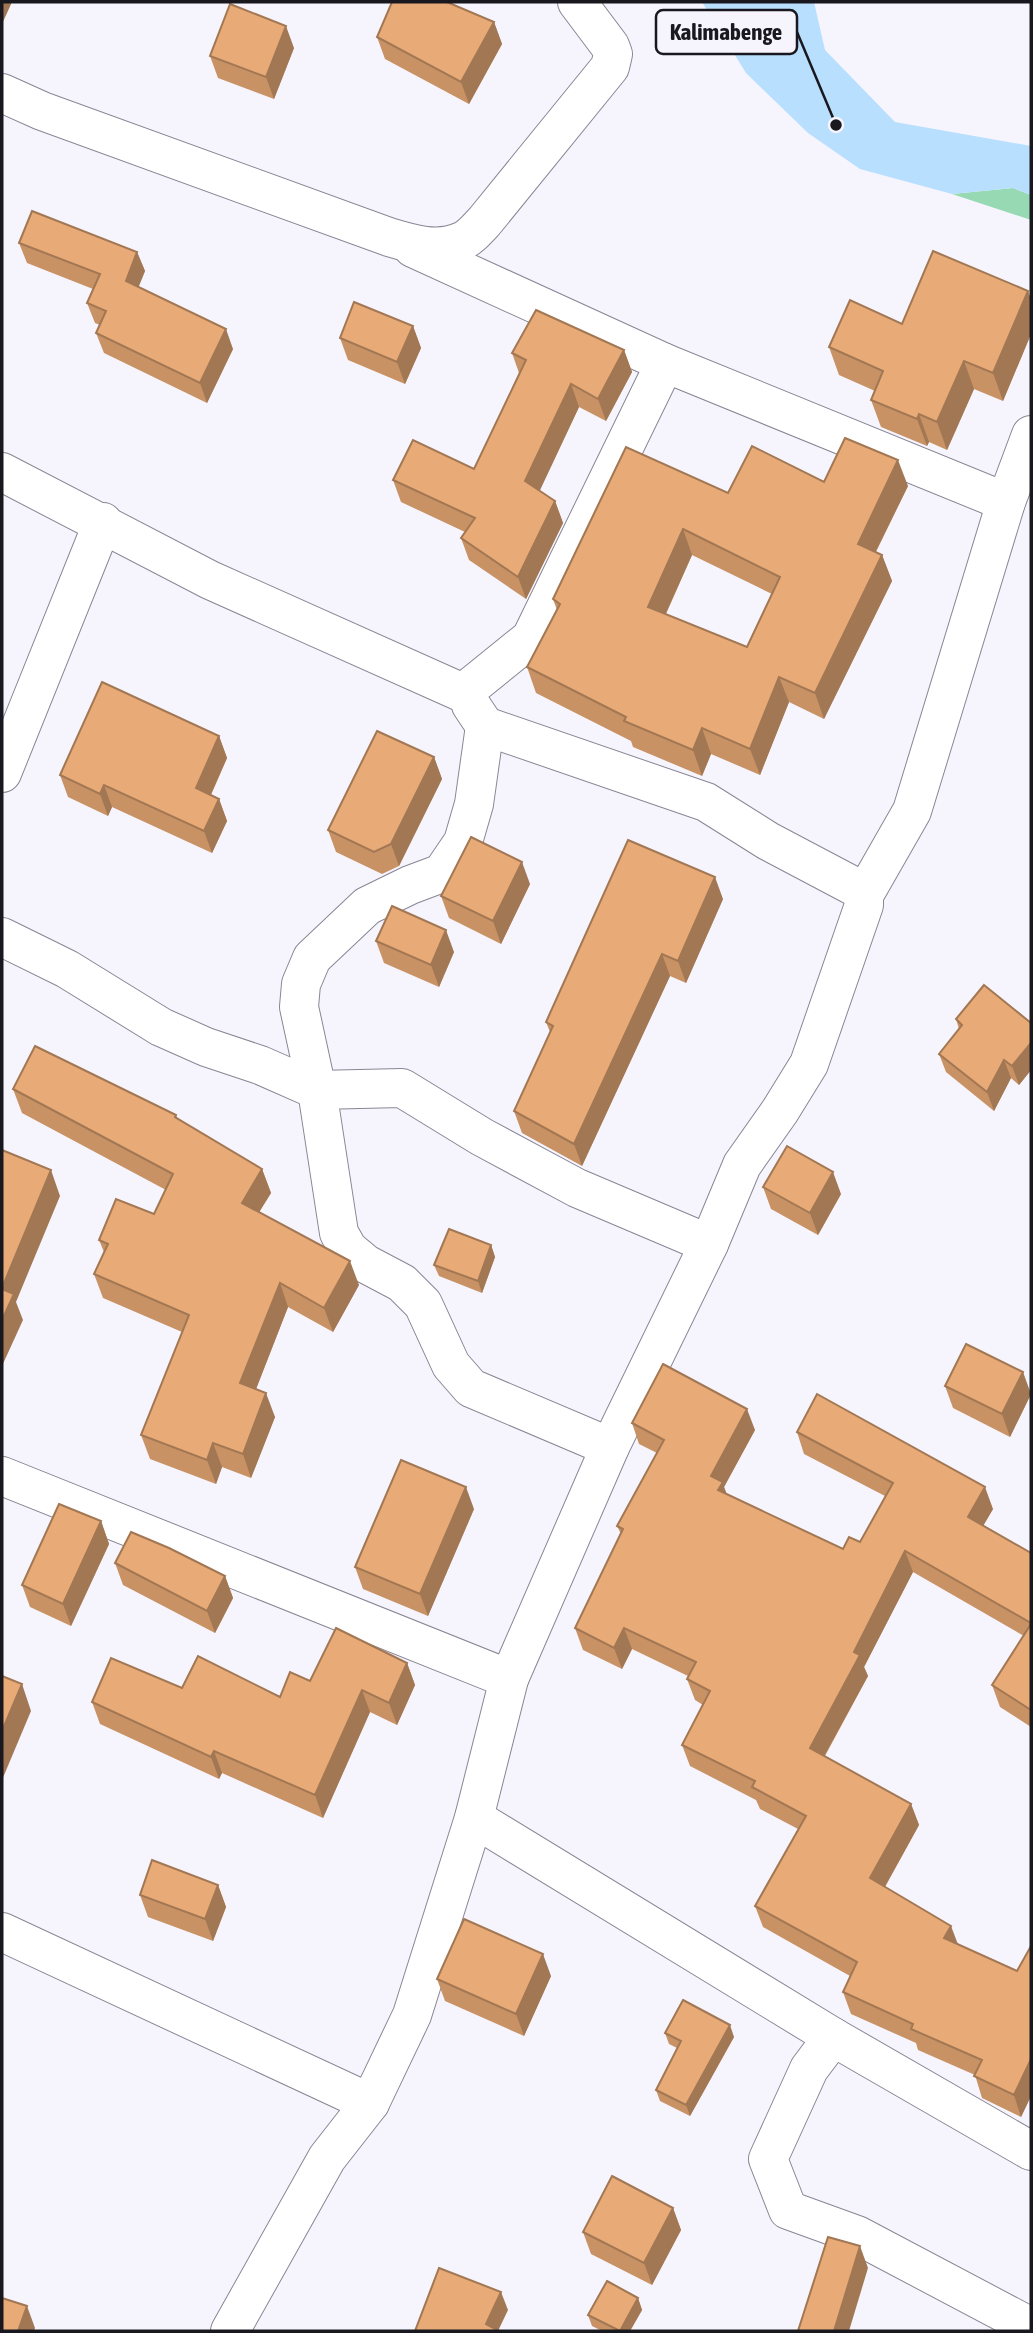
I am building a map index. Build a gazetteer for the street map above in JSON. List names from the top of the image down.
{
  "places": ["Kalimabenge"]
}
